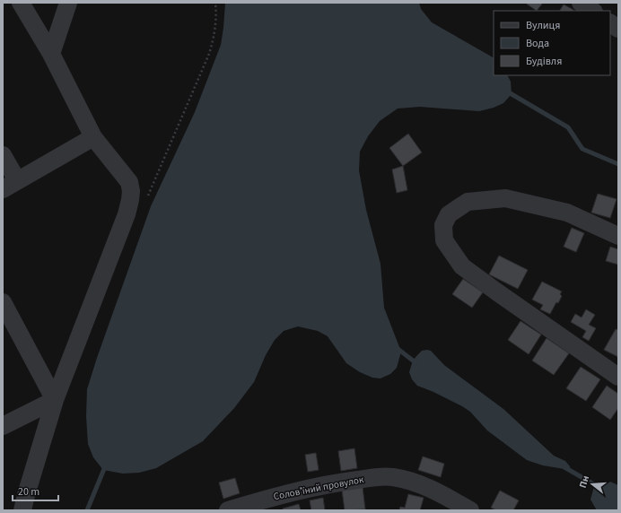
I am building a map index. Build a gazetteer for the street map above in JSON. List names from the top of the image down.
{
  "streets": {
    "street": ["Соловʼїний провулок"]
  },
  "legend": ["Вулиця", "Вода", "Будівля"],
  "scale_bar": "20 m",
  "north": "left"
}
